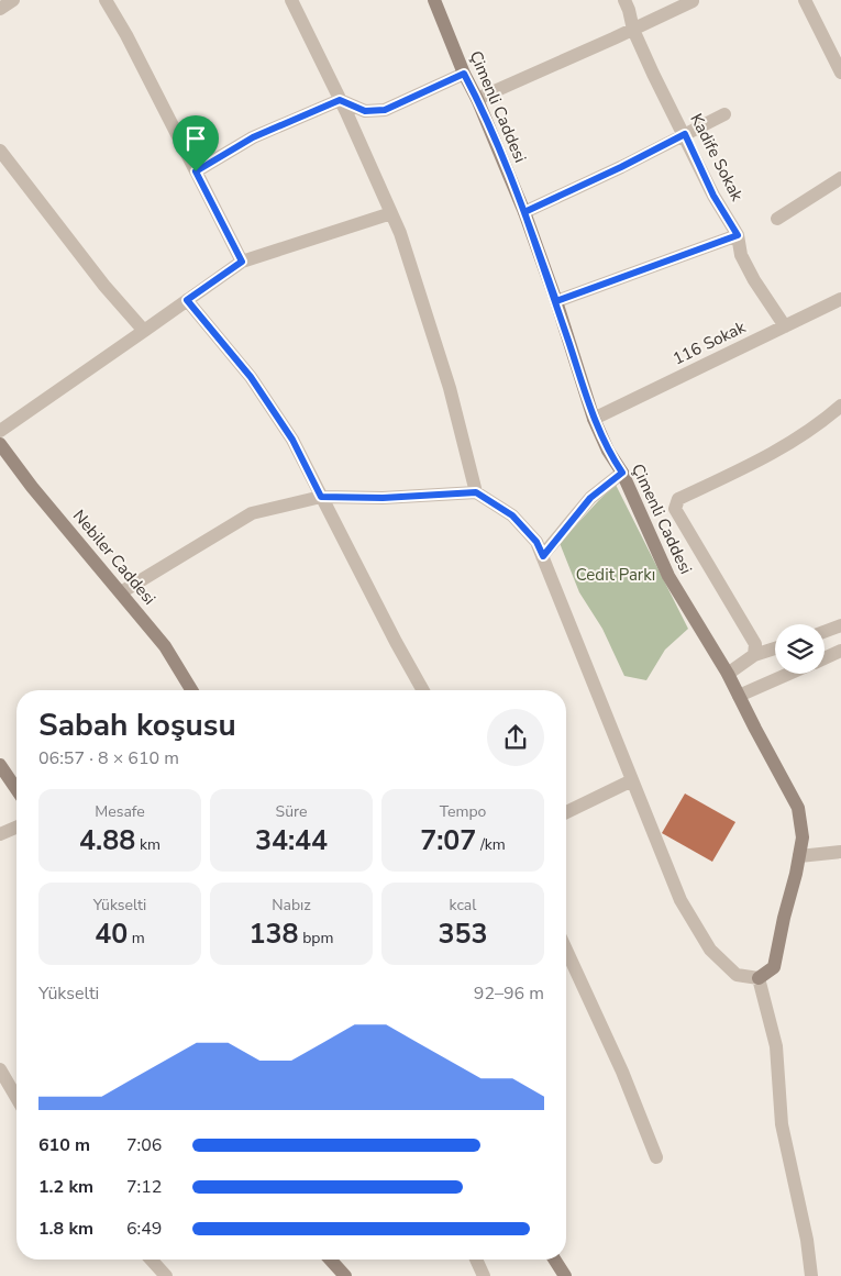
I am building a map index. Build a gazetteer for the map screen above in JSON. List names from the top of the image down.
{
  "streets": {
    "street": [
      "Çimenli Caddesi",
      "Kadife Sokak",
      "116 Sokak",
      "Nebiler Caddesi"
    ]
  },
  "crossings": [
    ["Çimenli Caddesi", "116 Sokak"],
    ["Kadife Sokak", "116 Sokak"]
  ],
  "parks": ["Cedit Parkı"],
  "page": {
    "heading": ["Sabah koşusu", "06:57 · 8 × 610 m"],
    "stats": [
      ["Mesafe", "4.88 km"],
      ["Süre", "34:44"],
      ["Tempo", "7:07 /km"],
      ["Yükselti", "40 m"],
      ["Nabız", "138 bpm"],
      ["kcal", "353"]
    ],
    "chart": ["Yükselti", "92–96 m"],
    "list": [
      {
        "name": "610 m",
        "note": "7:06"
      },
      {
        "name": "1.2 km",
        "note": "7:12"
      },
      {
        "name": "1.8 km",
        "note": "6:49"
      }
    ]
  }
}
